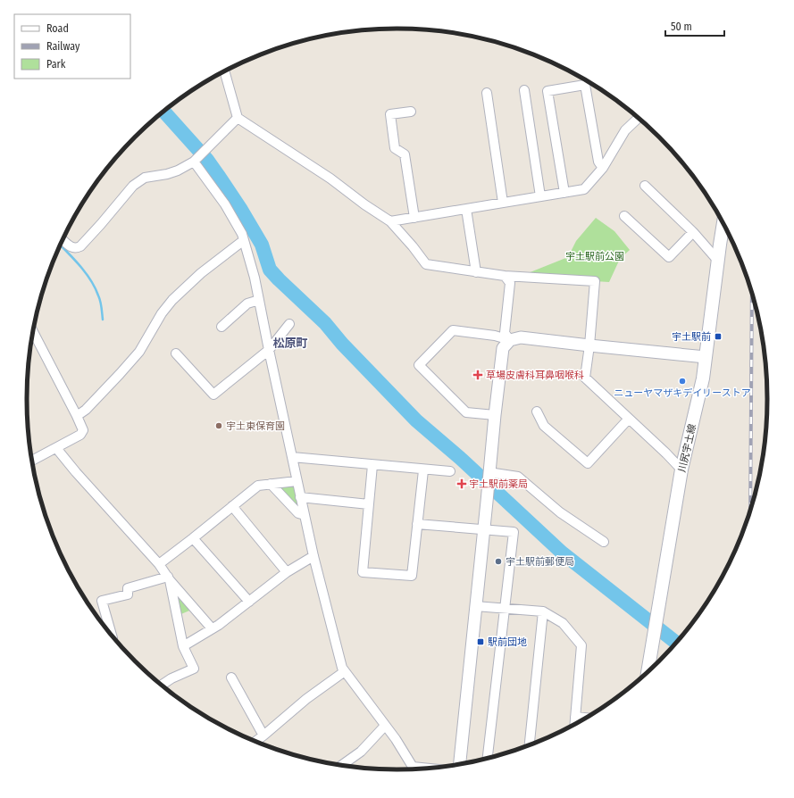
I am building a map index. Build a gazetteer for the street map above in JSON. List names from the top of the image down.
{
  "streets": {
    "main road": ["川尻宇土線"]
  },
  "districts": ["松原町"],
  "parks": ["宇土駅前公園"],
  "places": {
    "transit": ["宇土駅前", "駅前団地"],
    "health": ["草場皮膚科耳鼻咽喉科", "宇土駅前薬局"],
    "other": ["ニューヤマザキデイリーストア", "宇土東保育園", "宇土駅前郵便局"]
  },
  "legend": ["Road", "Railway", "Park"],
  "scale_bar": "50 m"
}
